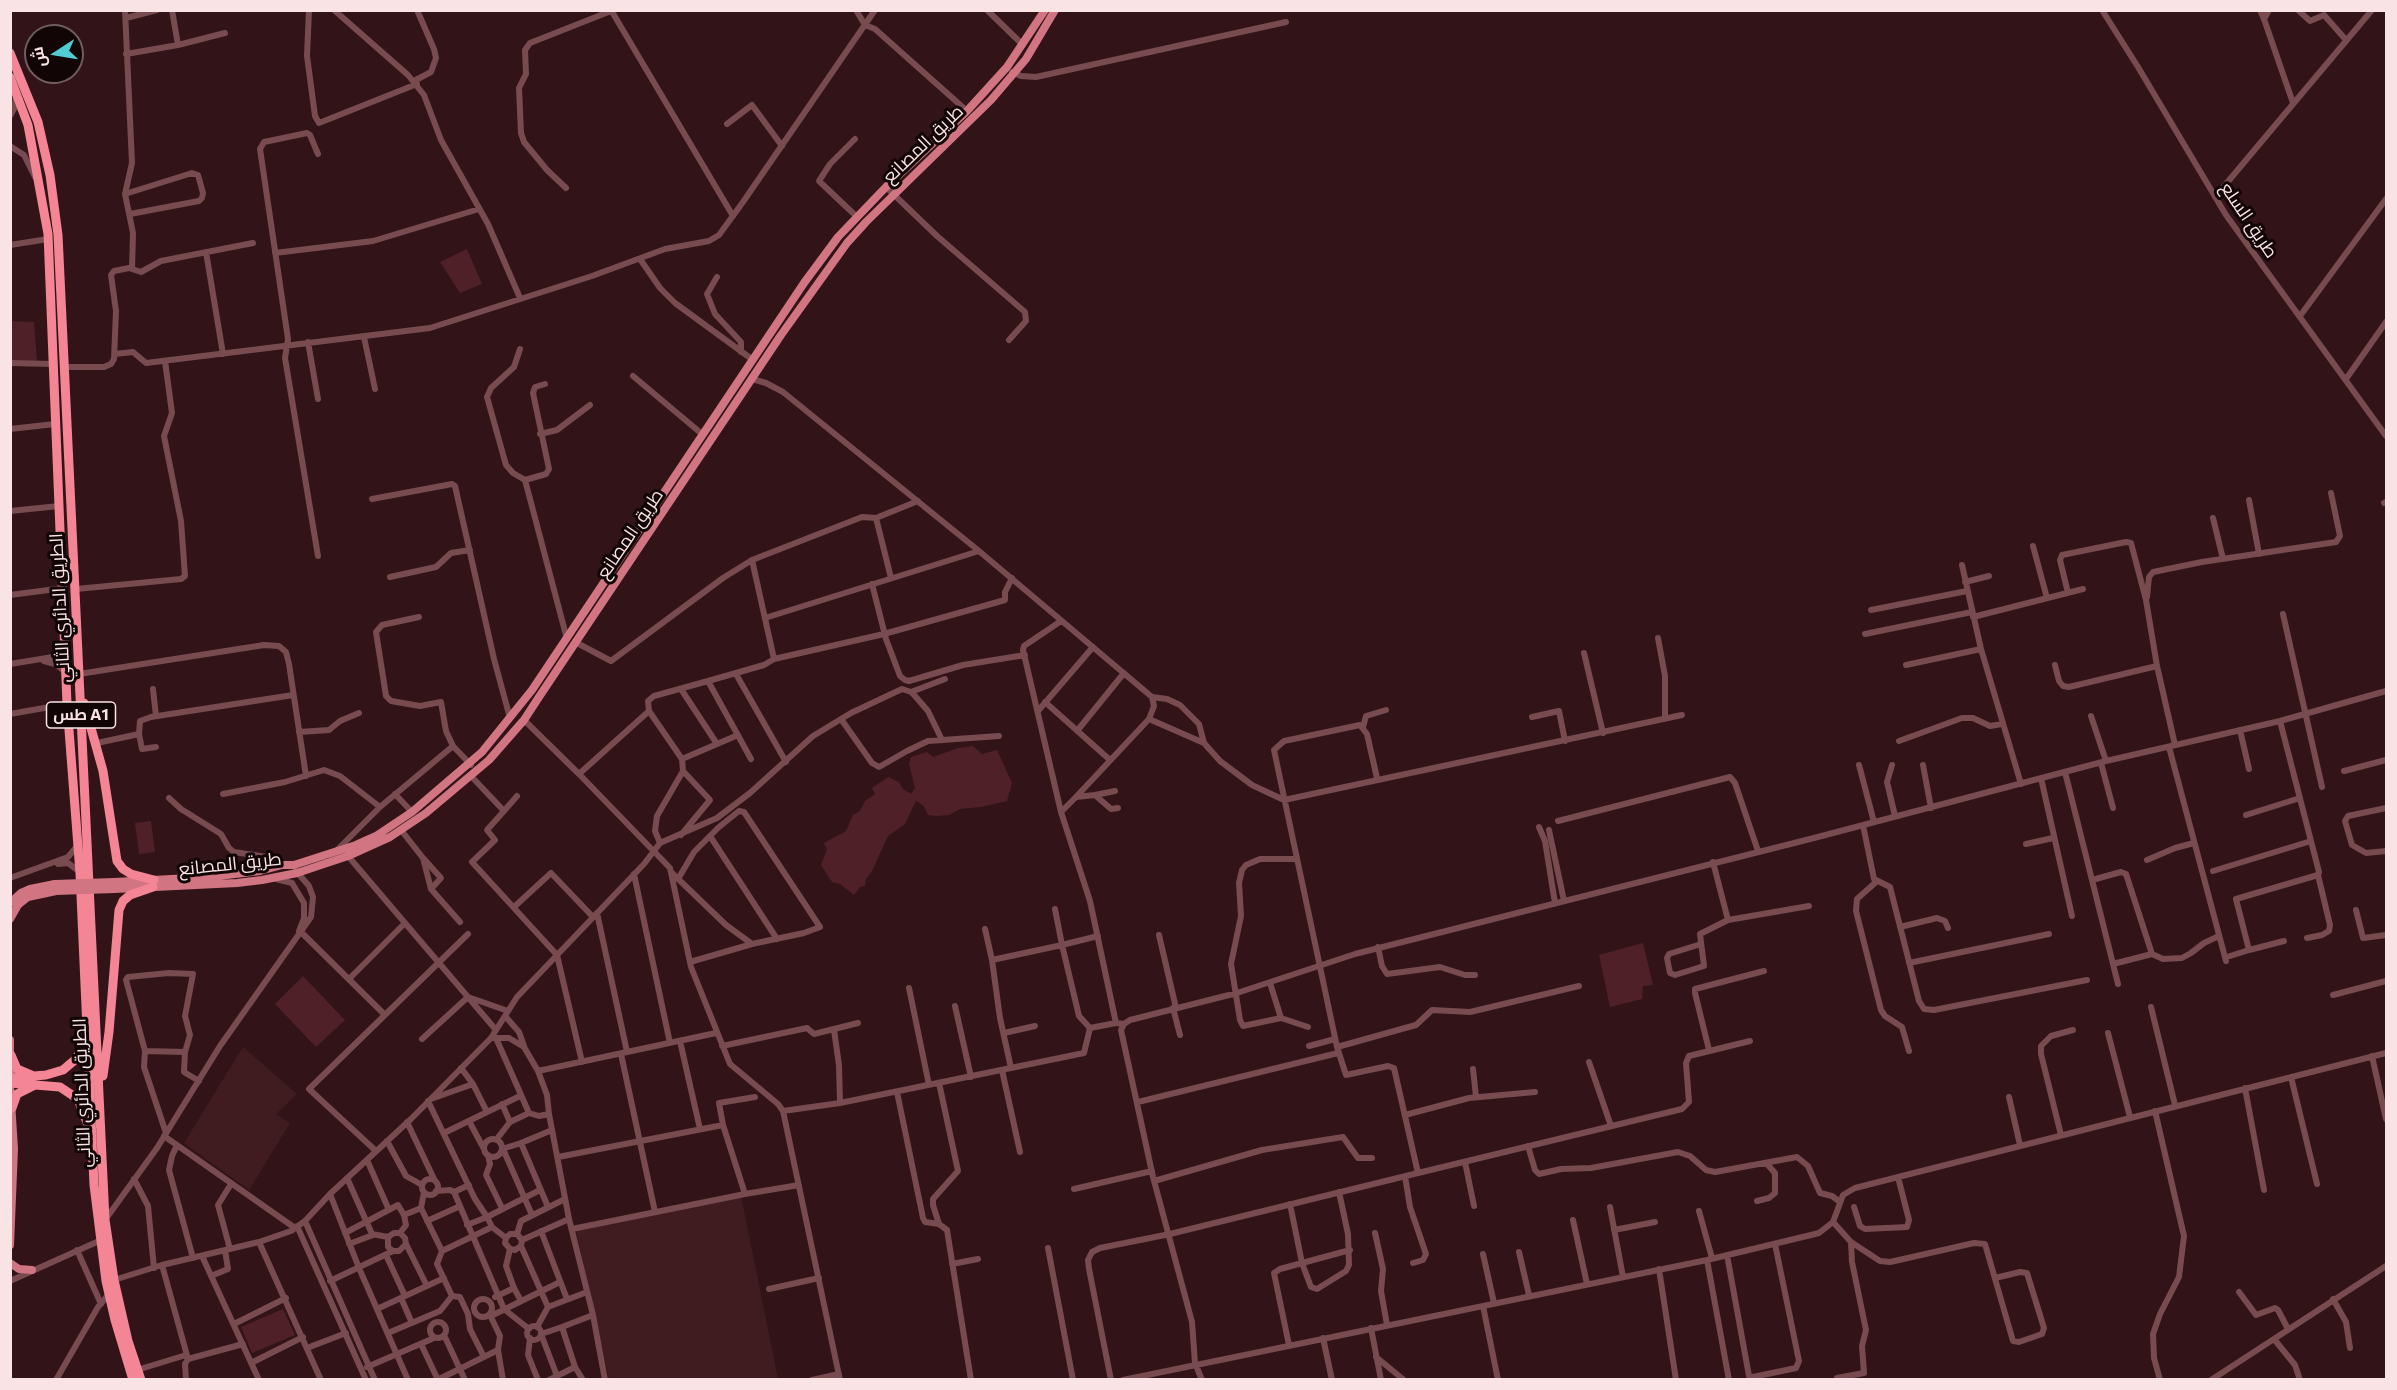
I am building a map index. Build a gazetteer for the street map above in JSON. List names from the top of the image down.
{
  "streets": {
    "highway": ["الطريق الدائري الثاني", "طس A1"],
    "main road": ["طريق المصانع"],
    "street": ["طريق السلع"]
  },
  "north": "left"
}
